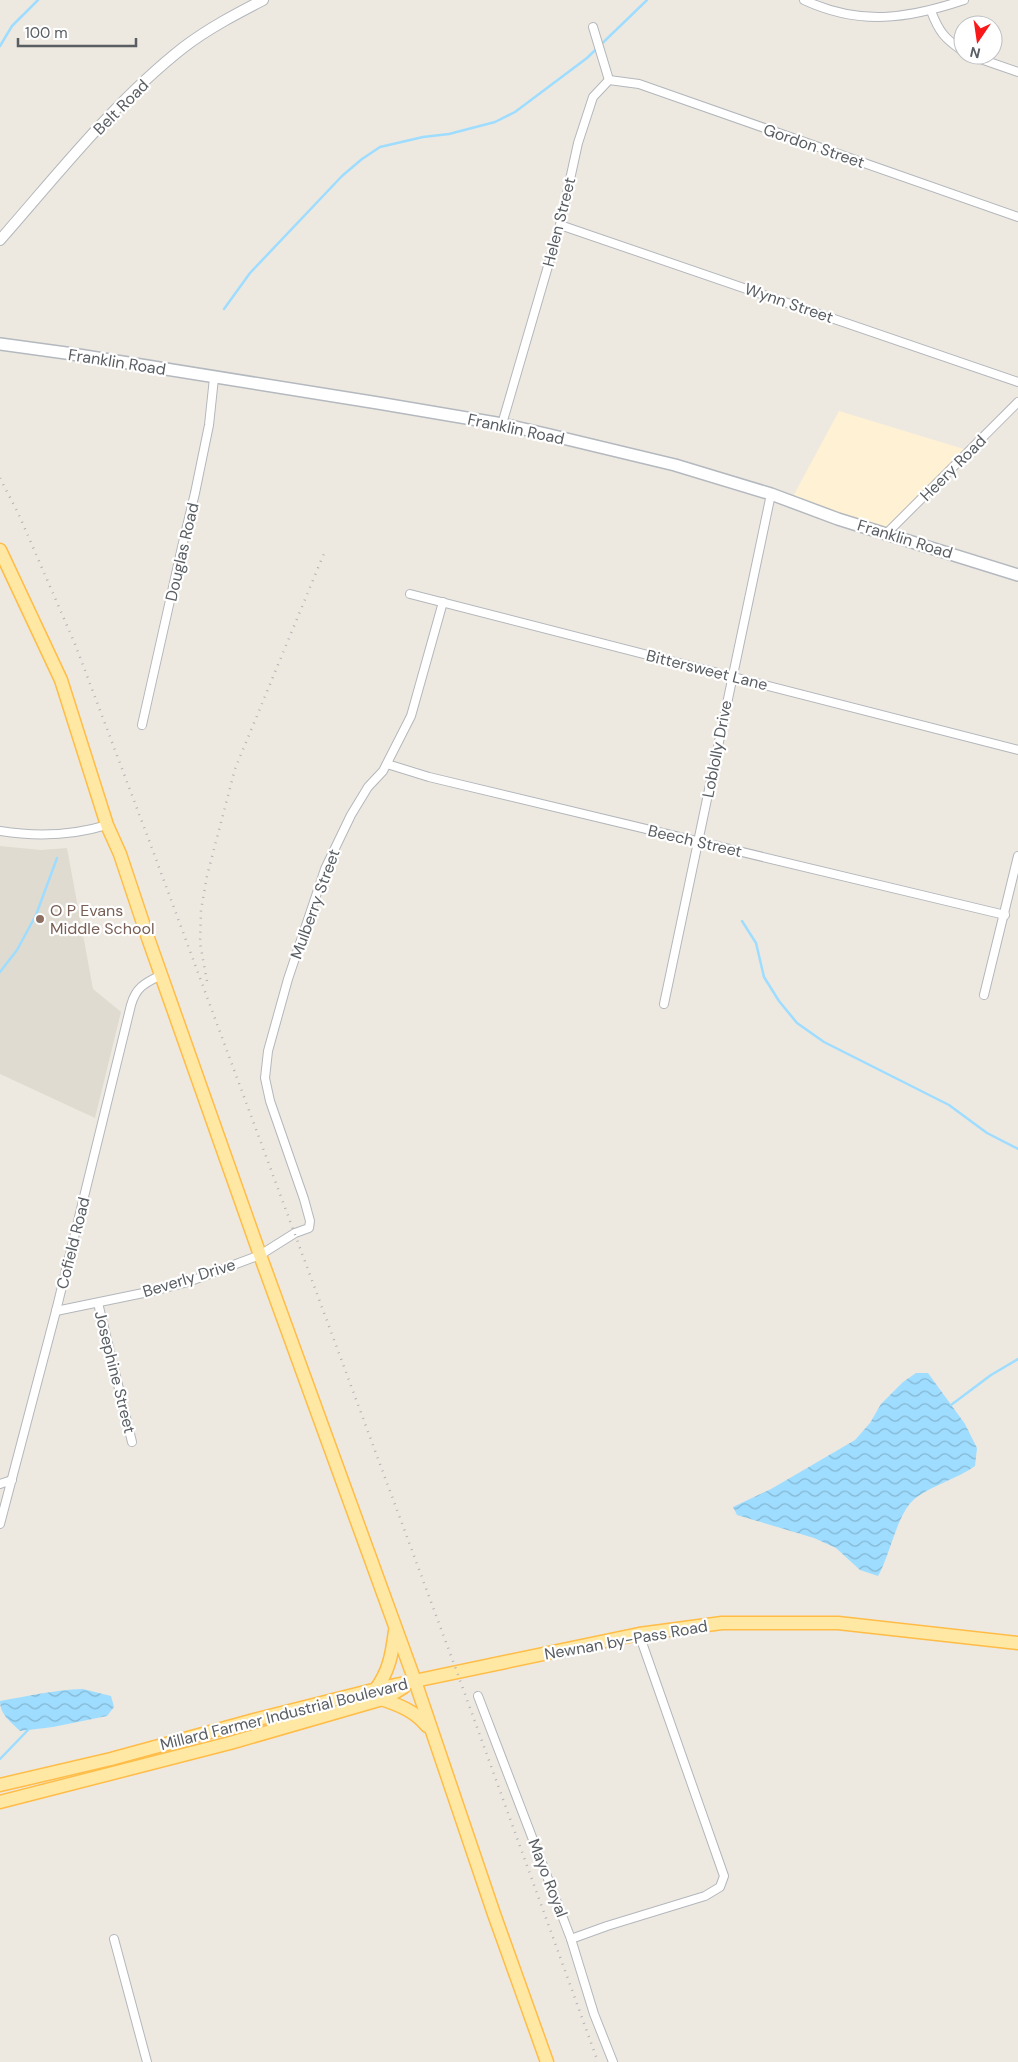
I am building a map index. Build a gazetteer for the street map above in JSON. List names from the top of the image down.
{
  "streets": {
    "main road": ["Franklin Road", "Newnan by-Pass Road", "Millard Farmer Industrial Boulevard"],
    "street": [
      "Belt Road",
      "Gordon Street",
      "Helen Street",
      "Wynn Street",
      "Heery Road",
      "Douglas Road",
      "Bittersweet Lane",
      "Loblolly Drive",
      "Beech Street",
      "Mulberry Street",
      "Cofield Road",
      "Beverly Drive",
      "Josephine Street",
      "Mayo Royal"
    ]
  },
  "crossings": [
    ["Gordon Street", "Helen Street"],
    ["Helen Street", "Wynn Street"],
    ["Helen Street", "Franklin Road"],
    ["Franklin Road", "Heery Road"],
    ["Franklin Road", "Douglas Road"],
    ["Franklin Road", "Loblolly Drive"],
    ["Bittersweet Lane", "Loblolly Drive"],
    ["Bittersweet Lane", "Mulberry Street"],
    ["Loblolly Drive", "Beech Street"],
    ["Beech Street", "Mulberry Street"],
    ["Mulberry Street", "Beverly Drive"],
    ["Cofield Road", "Beverly Drive"],
    ["Beverly Drive", "Josephine Street"],
    ["Newnan by-Pass Road", "Millard Farmer Industrial Boulevard"]
  ],
  "places": ["O P Evans Middle School"],
  "scale_bar": "100 m",
  "north": "bottom"
}
